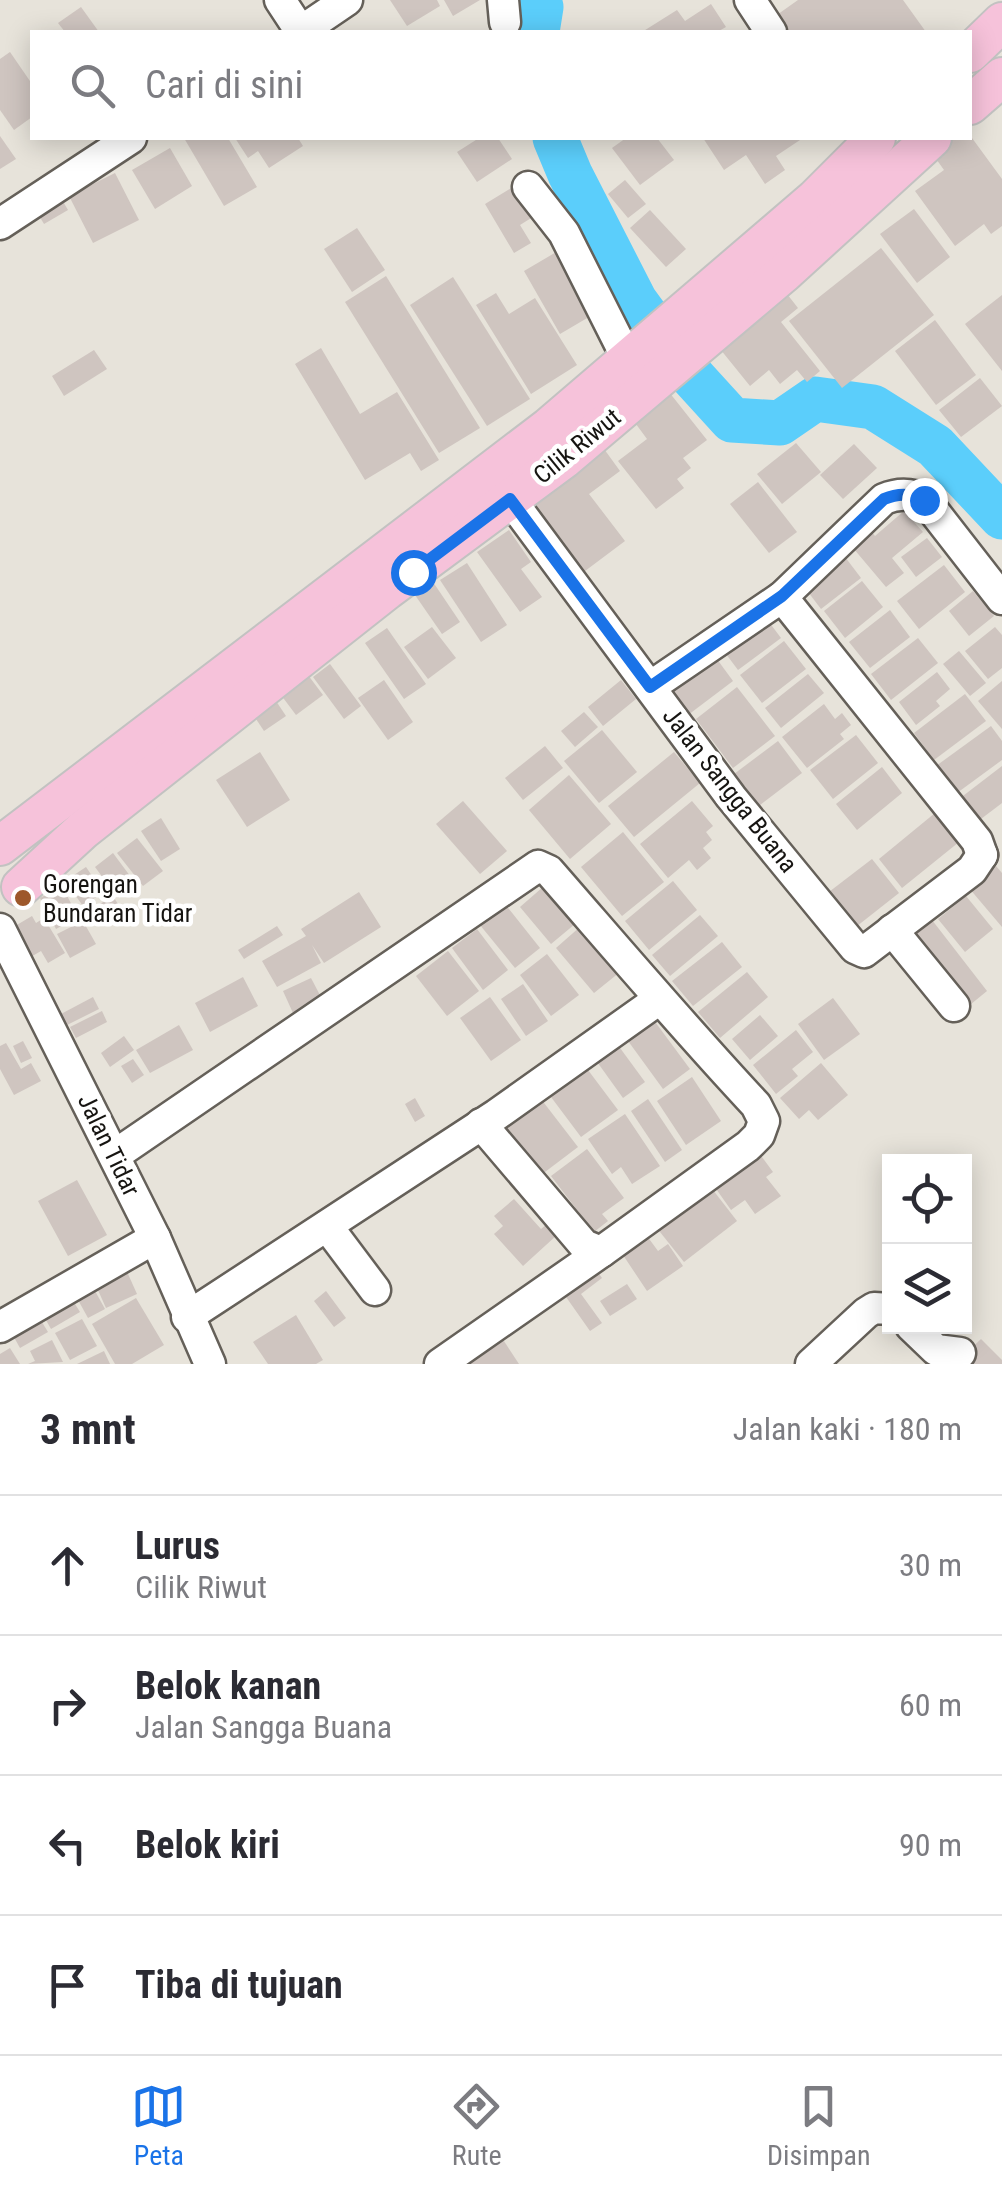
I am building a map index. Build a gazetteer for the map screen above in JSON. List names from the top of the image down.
{
  "streets": {
    "main road": ["Cilik Riwut"],
    "street": ["Jalan Sangga Buana", "Jalan Tidar"]
  },
  "crossings": [
    ["Cilik Riwut", "Jalan Sangga Buana"]
  ],
  "places": ["Gorengan Bundaran Tidar"],
  "page": {
    "search": "Cari di sini",
    "heading": ["3 mnt", "Jalan kaki · 180 m"],
    "list": [
      ["Lurus", "Cilik Riwut", "30 m"],
      ["Belok kanan", "Jalan Sangga Buana", "60 m"],
      ["Belok kiri", "90 m"],
      "Tiba di tujuan"
    ],
    "nav": ["Peta", "Rute", "Disimpan"]
  }
}
